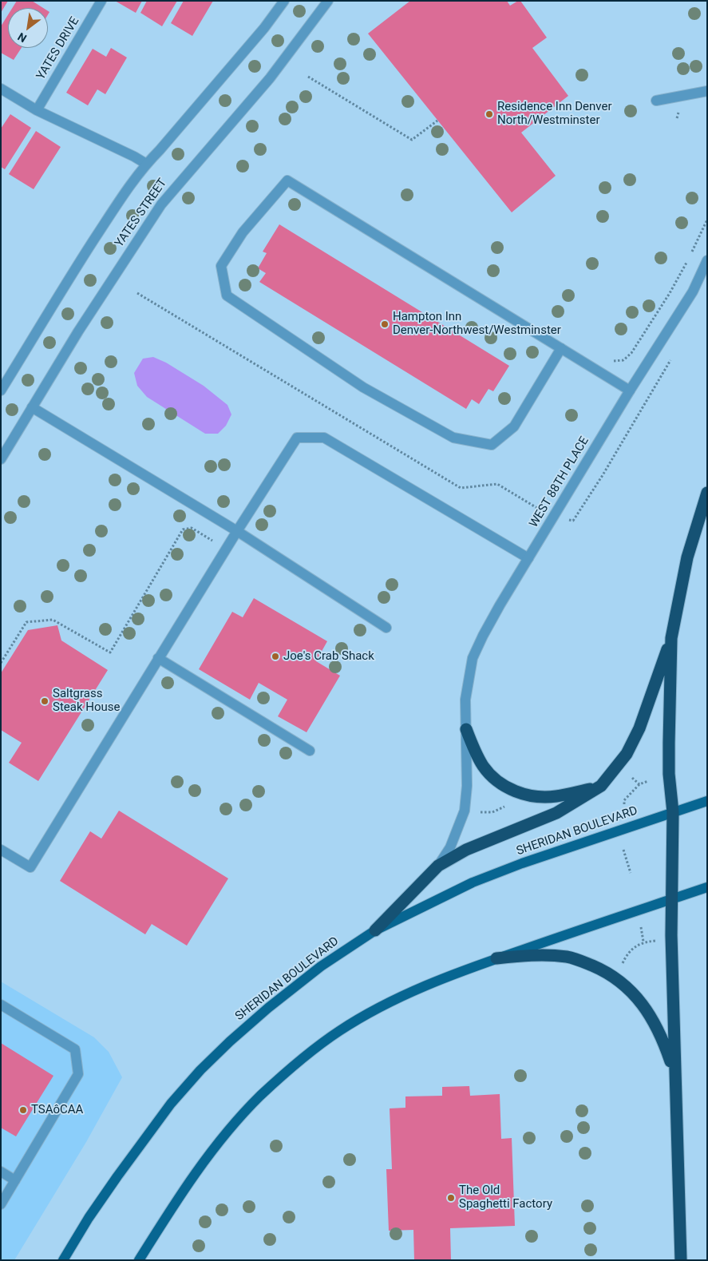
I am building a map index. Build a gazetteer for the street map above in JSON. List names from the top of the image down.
{
  "streets": {
    "main road": ["SHERIDAN BOULEVARD"],
    "street": ["YATES DRIVE", "YATES STREET", "WEST 88TH PLACE"]
  },
  "places": [
    "Residence Inn Denver North/Westminster",
    "Hampton Inn Denver-Northwest/Westminster",
    "Joe's Crab Shack",
    "Saltgrass Steak House",
    "TSAôCAA",
    "The Old Spaghetti Factory"
  ],
  "north": "bottom left"
}
